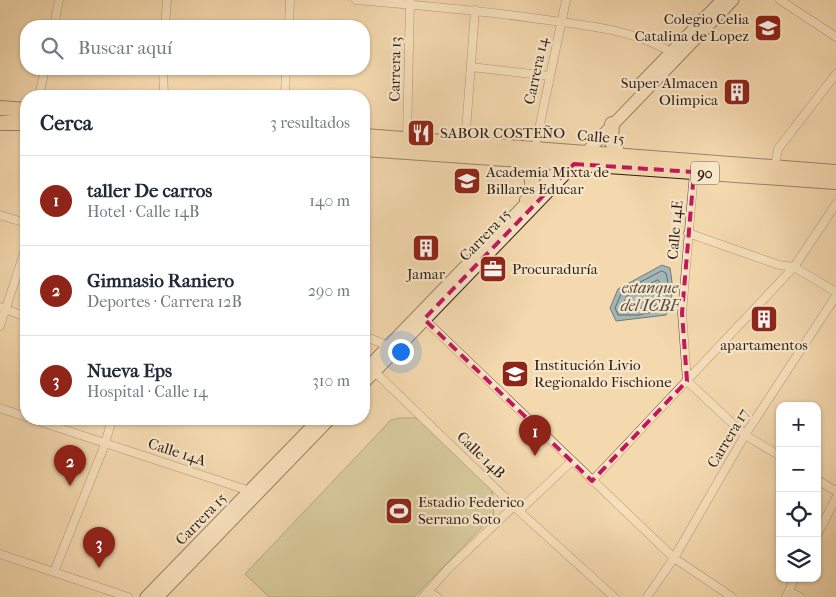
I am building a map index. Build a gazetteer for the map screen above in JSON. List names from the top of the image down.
{
  "streets": {
    "highway": ["Calle 15", "90"],
    "main road": ["Carrera 15"],
    "street": [
      "Carrera 13",
      "Carrera 14",
      "Calle 14E",
      "Carrera 17",
      "Calle 14A",
      "Calle 14B"
    ]
  },
  "crossings": [
    ["Carrera 13", "Calle 15"],
    ["Carrera 14", "Calle 15"],
    ["Calle 15", "Calle 14E"],
    ["Calle 15", "Carrera 15"],
    ["Carrera 15", "Calle 14A"]
  ],
  "water": ["estanque del ICBF"],
  "places": {
    "school or university": ["Colegio Celia Catalina de Lopez", "Academia Mixta de Billares Educar", "Institución Livio Regionaldo Fischione"],
    "building": ["Super Almacen Olimpica", "Jamar", "apartamentos"],
    "restaurant": ["SABOR COSTEÑO"],
    "office": ["Procuraduría"],
    "sports": ["Estadio Federico Serrano Soto"]
  },
  "page": {
    "search": "Buscar aquí",
    "heading": ["Cerca", "3 resultados"],
    "list": [
      {
        "mark": "1",
        "name": "taller De carros",
        "note": "Hotel · Calle 14B",
        "value": "140 m"
      },
      {
        "mark": "2",
        "name": "Gimnasio Raniero",
        "note": "Deportes · Carrera 12B",
        "value": "290 m"
      },
      {
        "mark": "3",
        "name": "Nueva Eps",
        "note": "Hospital · Calle 14",
        "value": "310 m"
      }
    ],
    "map_buttons": ["+", "−"],
    "pins": ["1", "2", "3"]
  }
}
